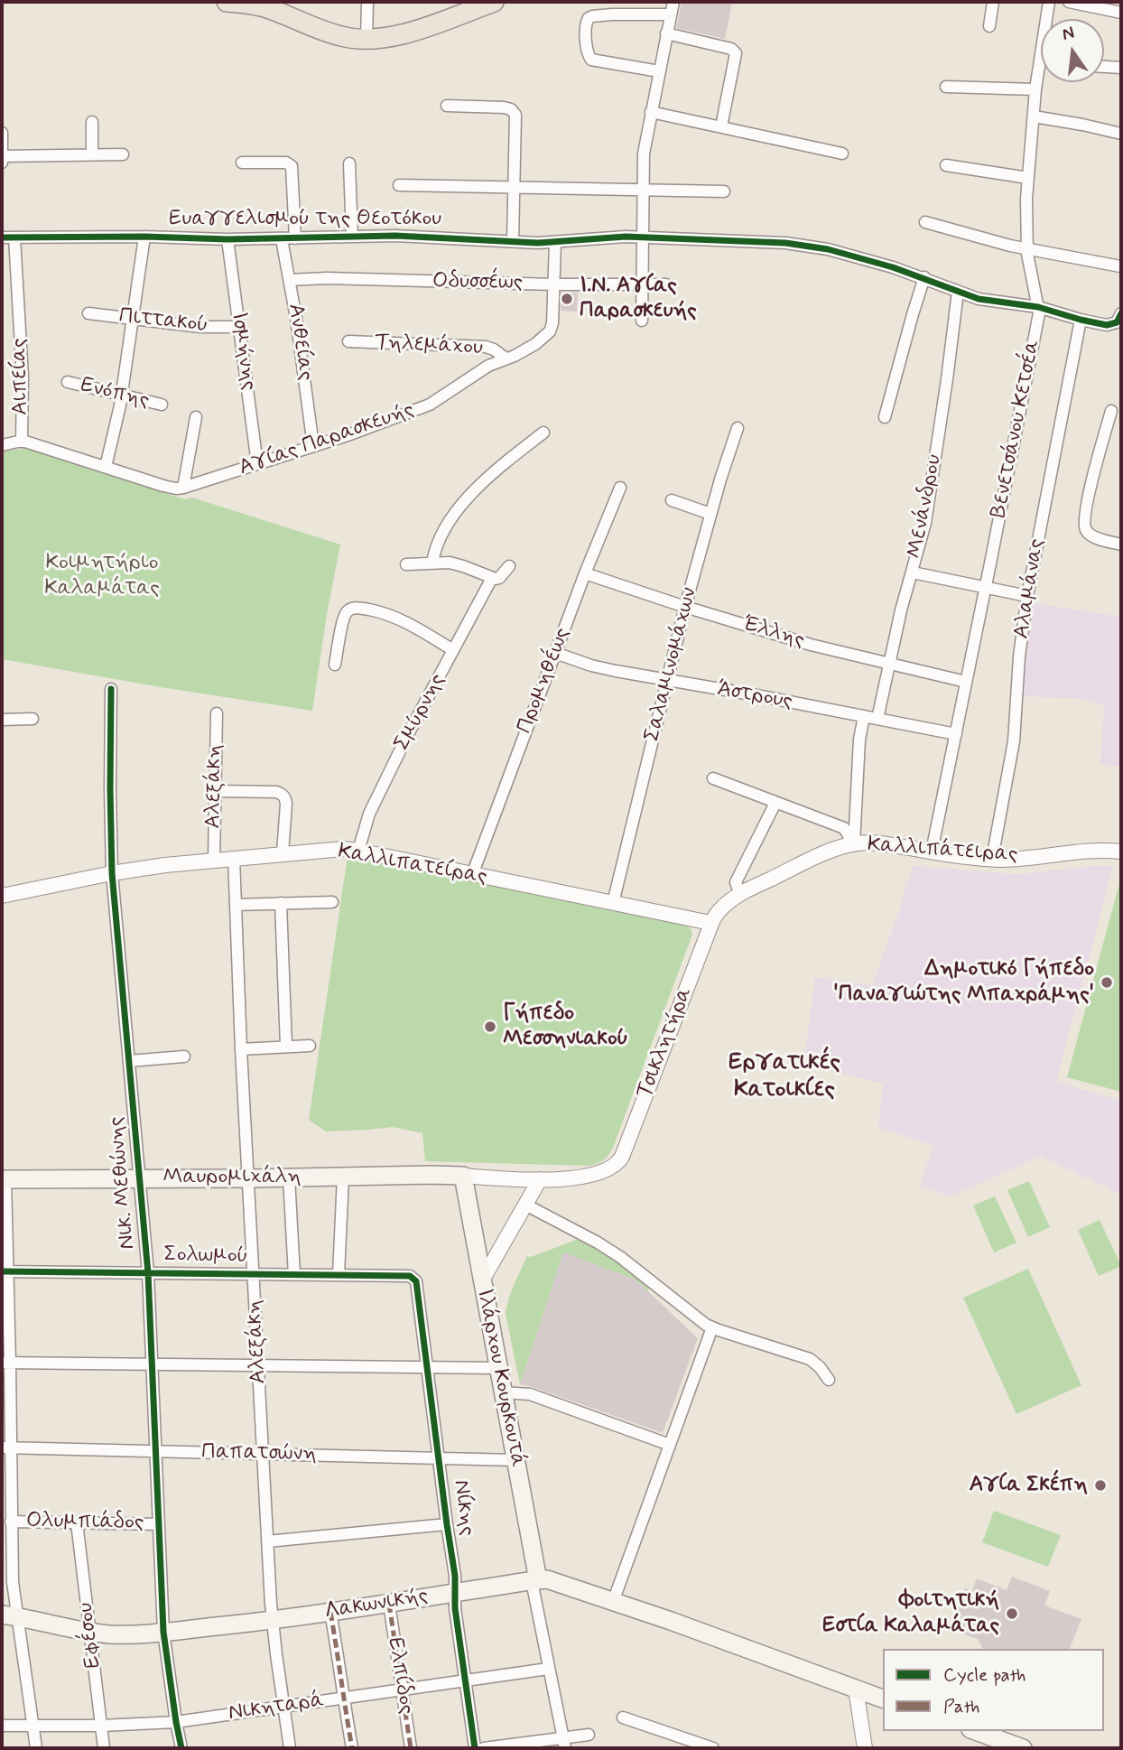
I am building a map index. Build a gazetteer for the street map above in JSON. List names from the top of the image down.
{
  "streets": {
    "main road": ["Μαυρομιχάλη", "Ιλάρχου Κουρκουτά", "Λακωνικής"],
    "street": [
      "Ευαγγελισμού της Θεοτόκου",
      "Οδυσσέως",
      "Πιττακού",
      "Ανθείας",
      "Τηλεμάχου",
      "Ισμήνης",
      "Αιπείας",
      "Ενόπης",
      "Βενετσάνου Κετσέα",
      "Αγίας Παρασκευής",
      "Μενάνδρου",
      "Αλαμάνας",
      "Έλλης",
      "Σαλαμινομάχων",
      "Προμηθέως",
      "Άστρους",
      "Σμύρνης",
      "Αλεξάκη",
      "Καλλιπάτειρας",
      "Καλλιπατείρας",
      "Τσικλητήρα",
      "Νικ. Μεθώνης",
      "Σολωμού",
      "Παπατσώνη",
      "Νίκης",
      "Ολυμπιάδος",
      "Εφέσου",
      "Ελπίδος",
      "Νικηταρά"
    ]
  },
  "crossings": [
    ["Ευαγγελισμού της Θεοτόκου", "Ανθείας"],
    ["Ευαγγελισμού της Θεοτόκου", "Ισμήνης"],
    ["Ευαγγελισμού της Θεοτόκου", "Αιπείας"],
    ["Ευαγγελισμού της Θεοτόκου", "Βενετσάνου Κετσέα"],
    ["Ευαγγελισμού της Θεοτόκου", "Αγίας Παρασκευής"],
    ["Ευαγγελισμού της Θεοτόκου", "Μενάνδρου"],
    ["Ευαγγελισμού της Θεοτόκου", "Αλαμάνας"],
    ["Οδυσσέως", "Ανθείας"],
    ["Οδυσσέως", "Αγίας Παρασκευής"],
    ["Πιττακού", "Ισμήνης"],
    ["Ανθείας", "Αγίας Παρασκευής"],
    ["Τηλεμάχου", "Αγίας Παρασκευής"],
    ["Ισμήνης", "Αγίας Παρασκευής"],
    ["Αιπείας", "Αγίας Παρασκευής"],
    ["Βενετσάνου Κετσέα", "Έλλης"],
    ["Βενετσάνου Κετσέα", "Άστρους"],
    ["Βενετσάνου Κετσέα", "Καλλιπάτειρας"],
    ["Μενάνδρου", "Έλλης"],
    ["Μενάνδρου", "Άστρους"],
    ["Αλαμάνας", "Καλλιπάτειρας"],
    ["Έλλης", "Σαλαμινομάχων"],
    ["Έλλης", "Προμηθέως"],
    ["Σαλαμινομάχων", "Άστρους"],
    ["Σαλαμινομάχων", "Καλλιπατείρας"],
    ["Προμηθέως", "Άστρους"],
    ["Προμηθέως", "Καλλιπατείρας"],
    ["Σμύρνης", "Καλλιπατείρας"],
    ["Αλεξάκη", "Καλλιπατείρας"],
    ["Αλεξάκη", "Μαυρομιχάλη"],
    ["Αλεξάκη", "Σολωμού"],
    ["Αλεξάκη", "Παπατσώνη"],
    ["Αλεξάκη", "Λακωνικής"],
    ["Αλεξάκη", "Νικηταρά"],
    ["Καλλιπάτειρας", "Καλλιπατείρας"],
    ["Καλλιπάτειρας", "Τσικλητήρα"],
    ["Καλλιπατείρας", "Τσικλητήρα"],
    ["Καλλιπατείρας", "Νικ. Μεθώνης"],
    ["Μαυρομιχάλη", "Νικ. Μεθώνης"],
    ["Μαυρομιχάλη", "Ιλάρχου Κουρκουτά"],
    ["Νικ. Μεθώνης", "Σολωμού"],
    ["Νικ. Μεθώνης", "Παπατσώνη"],
    ["Νικ. Μεθώνης", "Ολυμπιάδος"],
    ["Νικ. Μεθώνης", "Λακωνικής"],
    ["Νικ. Μεθώνης", "Νικηταρά"],
    ["Σολωμού", "Νίκης"],
    ["Ιλάρχου Κουρκουτά", "Παπατσώνη"],
    ["Ιλάρχου Κουρκουτά", "Λακωνικής"],
    ["Παπατσώνη", "Νίκης"],
    ["Νίκης", "Λακωνικής"],
    ["Νίκης", "Νικηταρά"],
    ["Ολυμπιάδος", "Εφέσου"],
    ["Λακωνικής", "Εφέσου"],
    ["Λακωνικής", "Ελπίδος"],
    ["Εφέσου", "Νικηταρά"],
    ["Ελπίδος", "Νικηταρά"]
  ],
  "districts": ["Εργατικές Κατοικίες"],
  "parks": ["Κοιμητήριο Καλαμάτας"],
  "places": [
    "Ι.Ν. Αγίας Παρασκευής",
    "Δημοτικό Γήπεδο 'Παναγιώτης Μπαχράμης'",
    "Γήπεδο Μεσσηνιακού",
    "Αγία Σκέπη",
    "Φοιτητική Εστία Καλαμάτας"
  ],
  "legend": ["Cycle path", "Path"],
  "north": "top"
}
